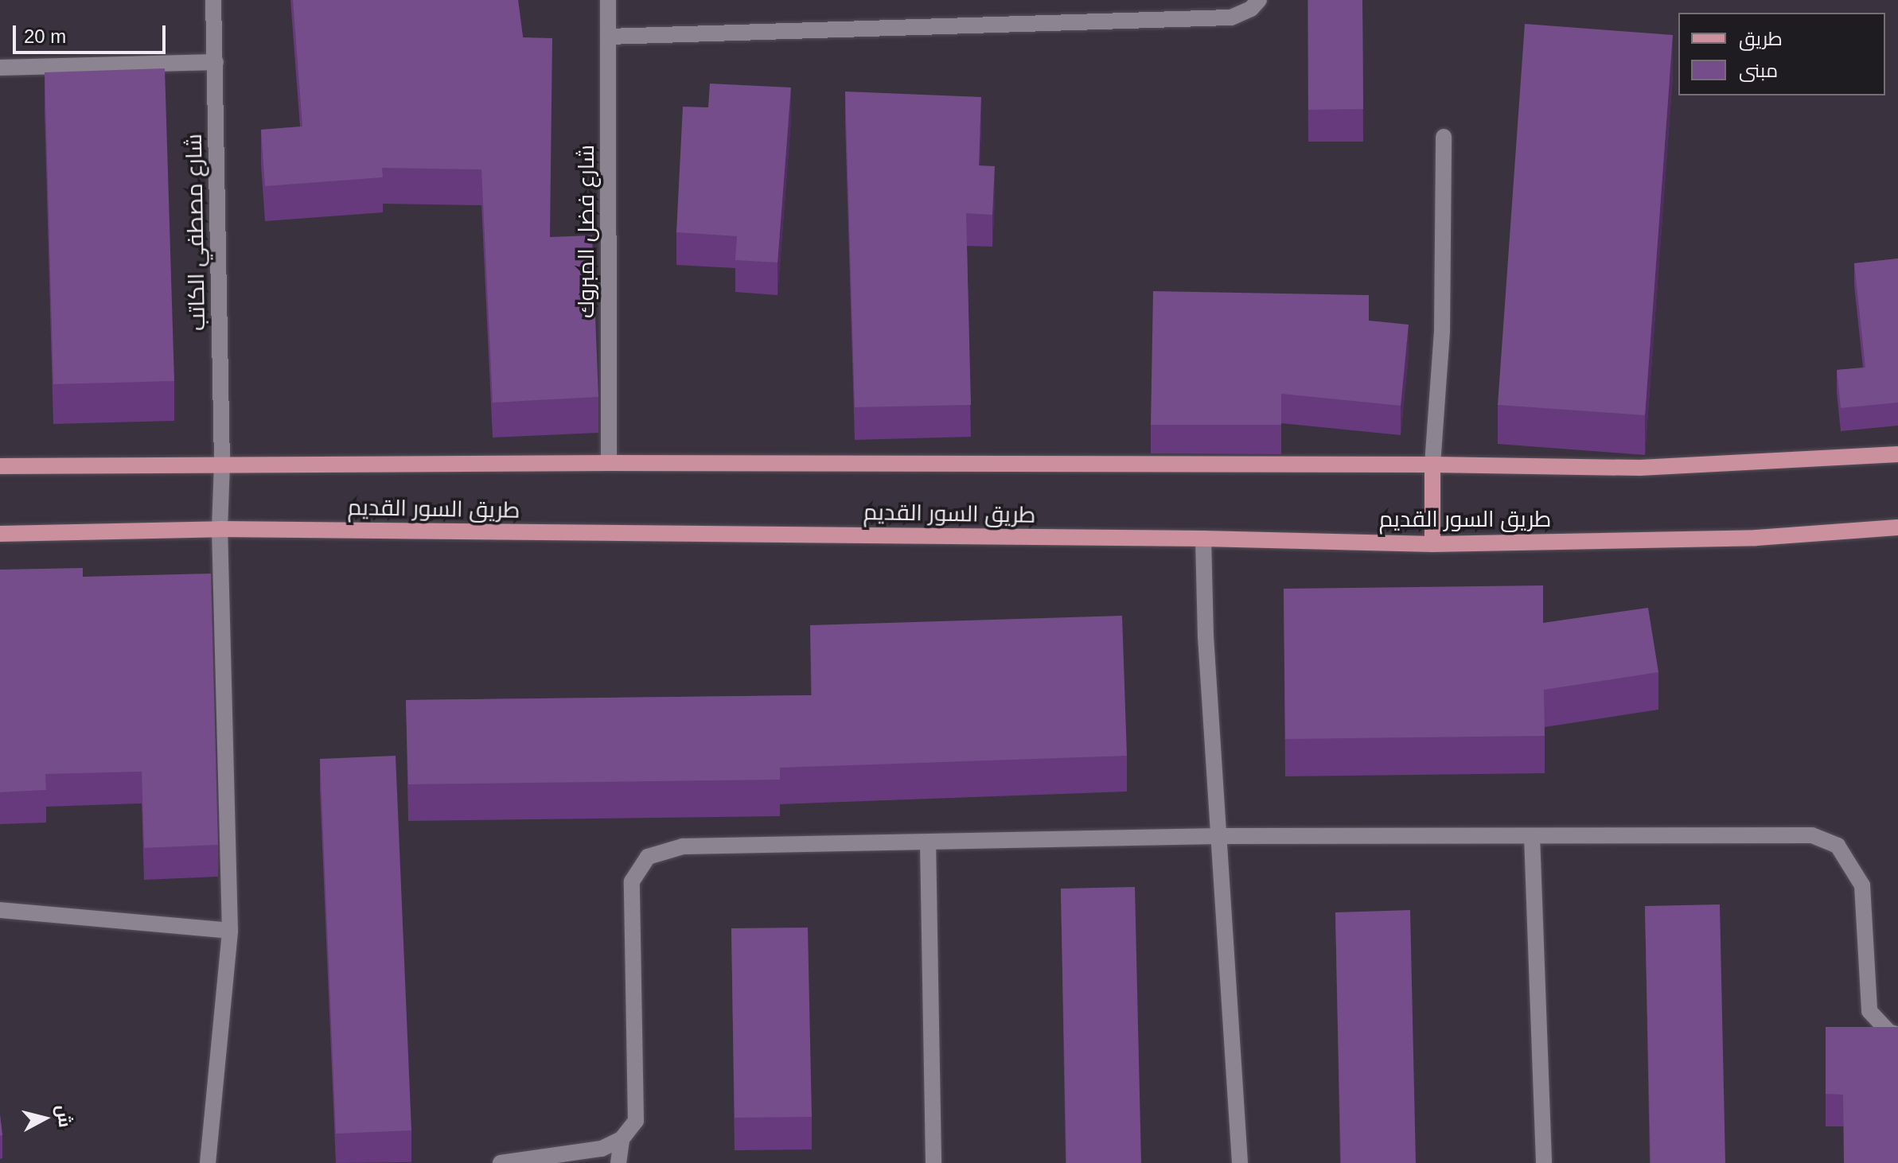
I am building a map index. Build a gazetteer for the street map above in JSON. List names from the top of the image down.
{
  "streets": {
    "main road": ["طريق السور القديم"],
    "street": ["شارع فضل المبروك", "شارع مصطفي الكاتب"]
  },
  "crossings": [
    ["شارع فضل المبروك", "طريق السور القديم"],
    ["شارع مصطفي الكاتب", "طريق السور القديم"]
  ],
  "legend": ["طريق", "مبنى"],
  "scale_bar": "20 m",
  "north": "right"
}
